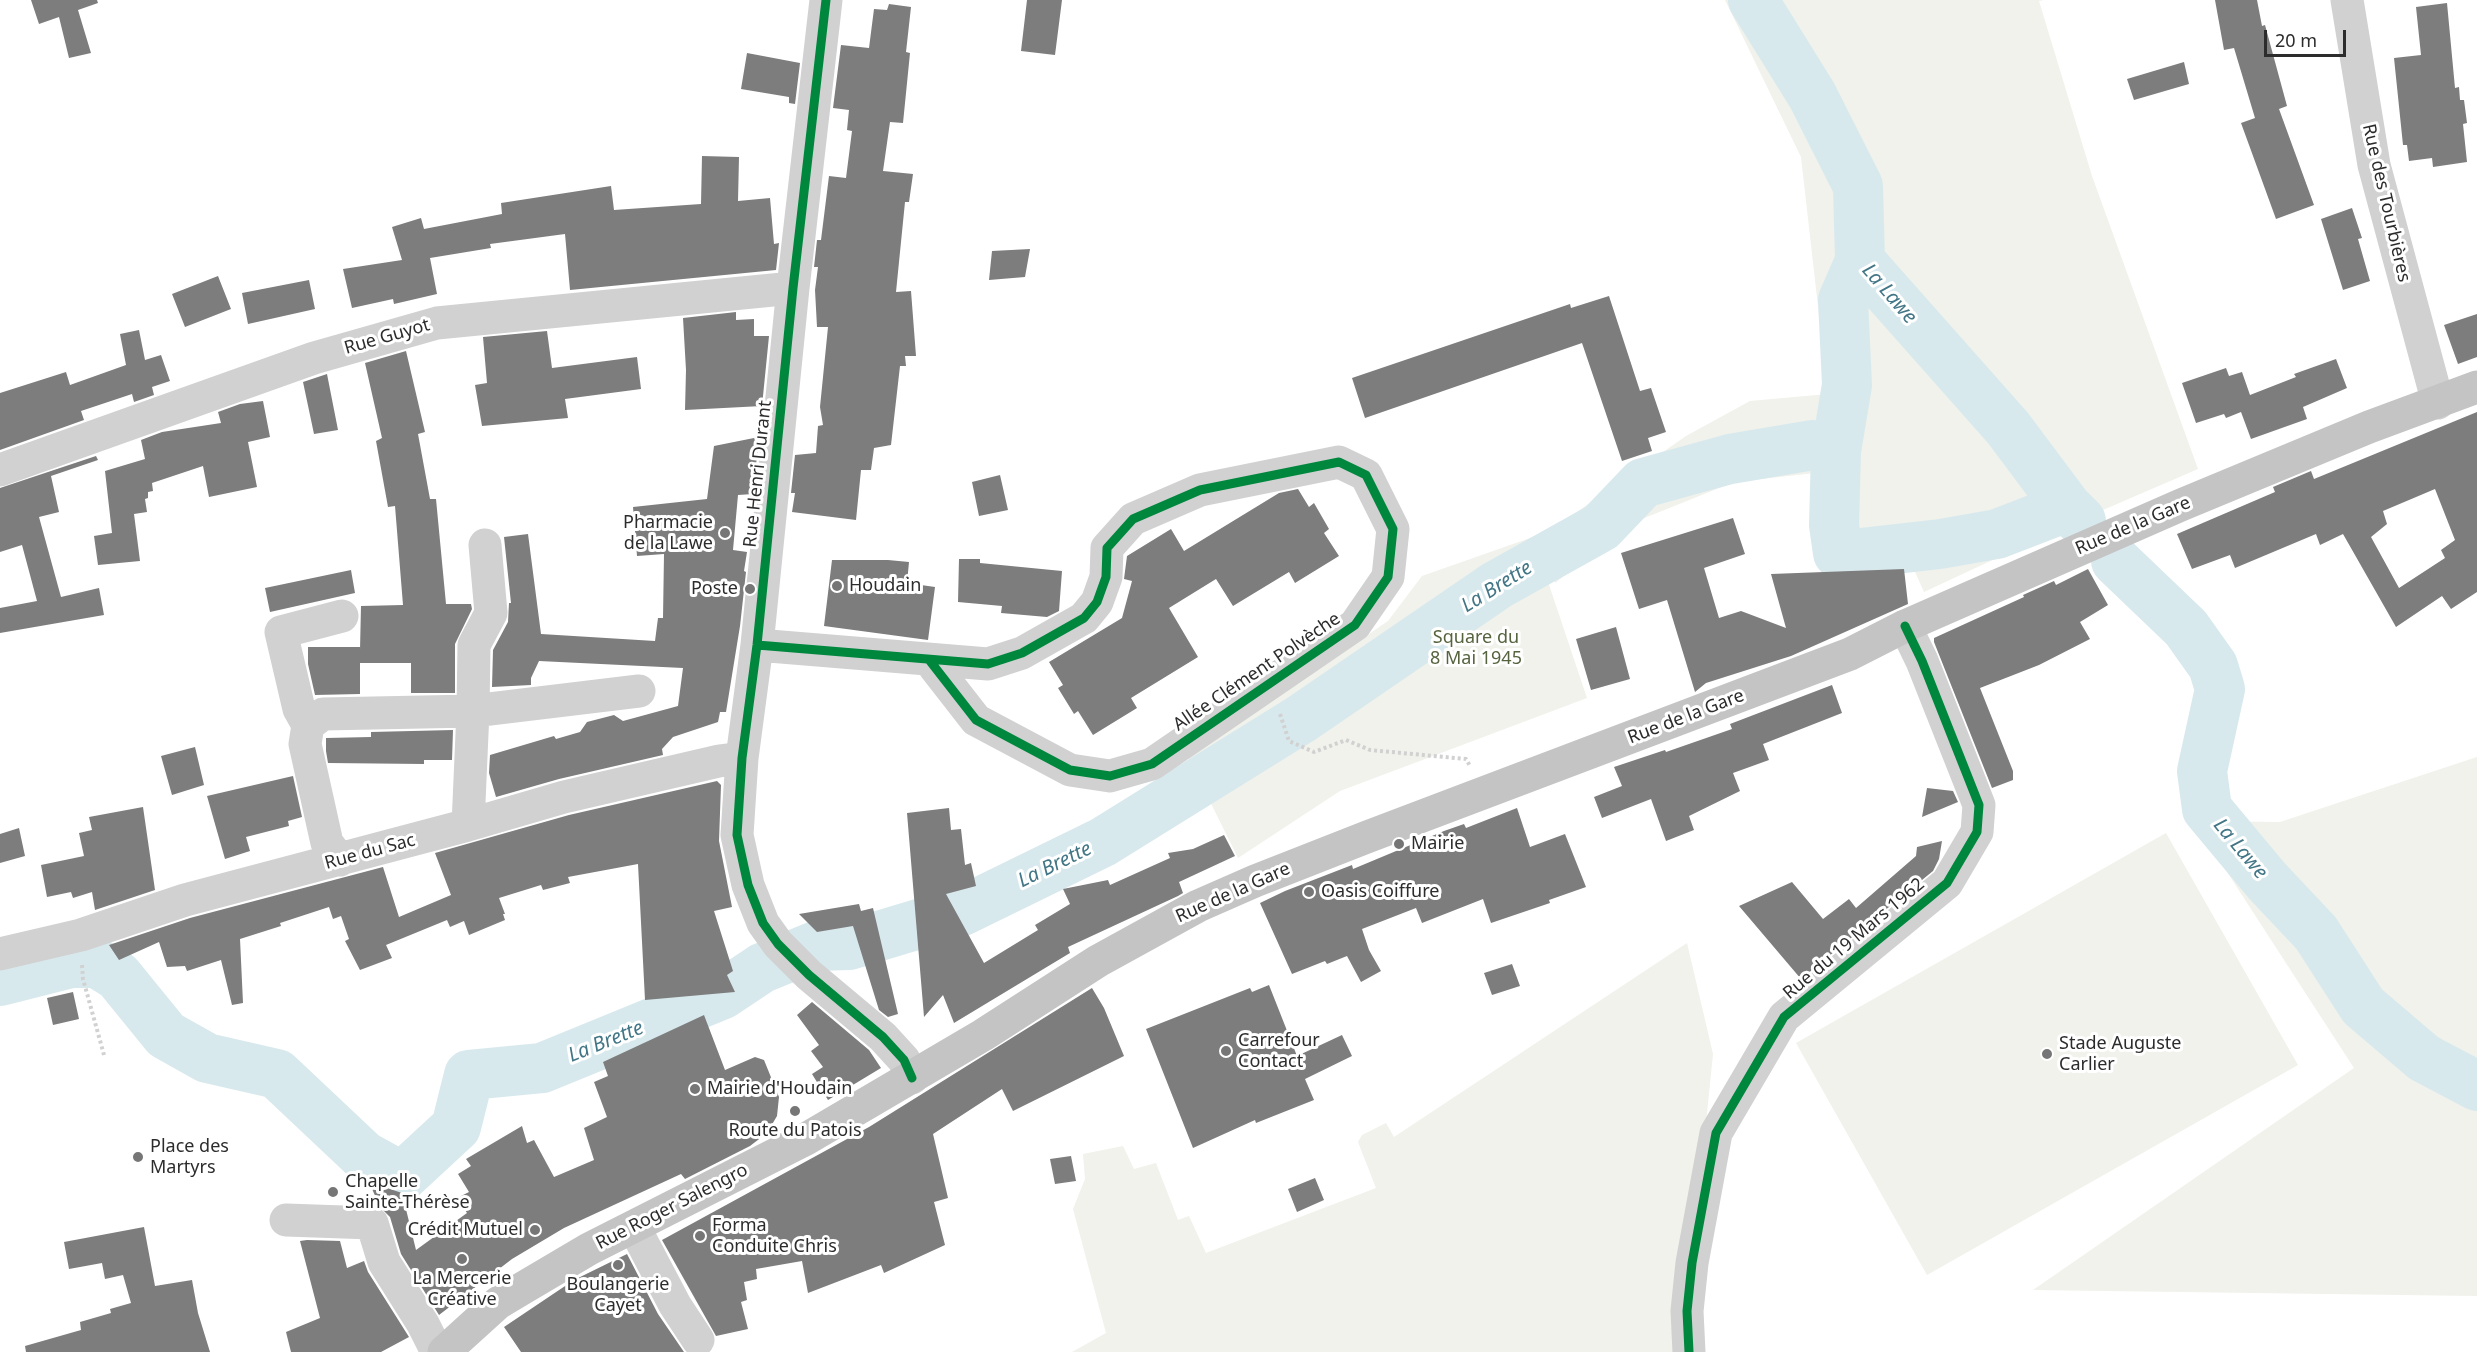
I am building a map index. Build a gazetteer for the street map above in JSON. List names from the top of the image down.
{
  "streets": {
    "main road": ["Rue de la Gare", "Rue Roger Salengro"],
    "street": [
      "Rue des Tourbières",
      "Rue Guyot",
      "Rue Henri Durant",
      "Allée Clément Polvèche",
      "Rue du Sac",
      "Rue du 19 Mars 1962"
    ]
  },
  "crossings": [
    ["Rue des Tourbières", "Rue de la Gare"],
    ["Rue Guyot", "Rue Henri Durant"],
    ["Rue Henri Durant", "Rue de la Gare"],
    ["Rue Henri Durant", "Allée Clément Polvèche"],
    ["Rue Henri Durant", "Rue du Sac"],
    ["Rue Henri Durant", "Rue Roger Salengro"],
    ["Rue de la Gare", "Rue du 19 Mars 1962"],
    ["Rue de la Gare", "Rue Roger Salengro"]
  ],
  "water": ["La Lawe", "La Brette"],
  "parks": ["Square du 8 Mai 1945"],
  "places": [
    "Pharmacie de la Lawe",
    "Houdain",
    "Poste",
    "Mairie",
    "Oasis Coiffure",
    "Carrefour Contact",
    "Stade Auguste Carlier",
    "Mairie d'Houdain",
    "Route du Patois",
    "Place des Martyrs",
    "Chapelle Sainte-Thérèse",
    "Crédit Mutuel",
    "Forma Conduite Chris",
    "La Mercerie Créative",
    "Boulangerie Cayet"
  ],
  "scale_bar": "20 m"
}
